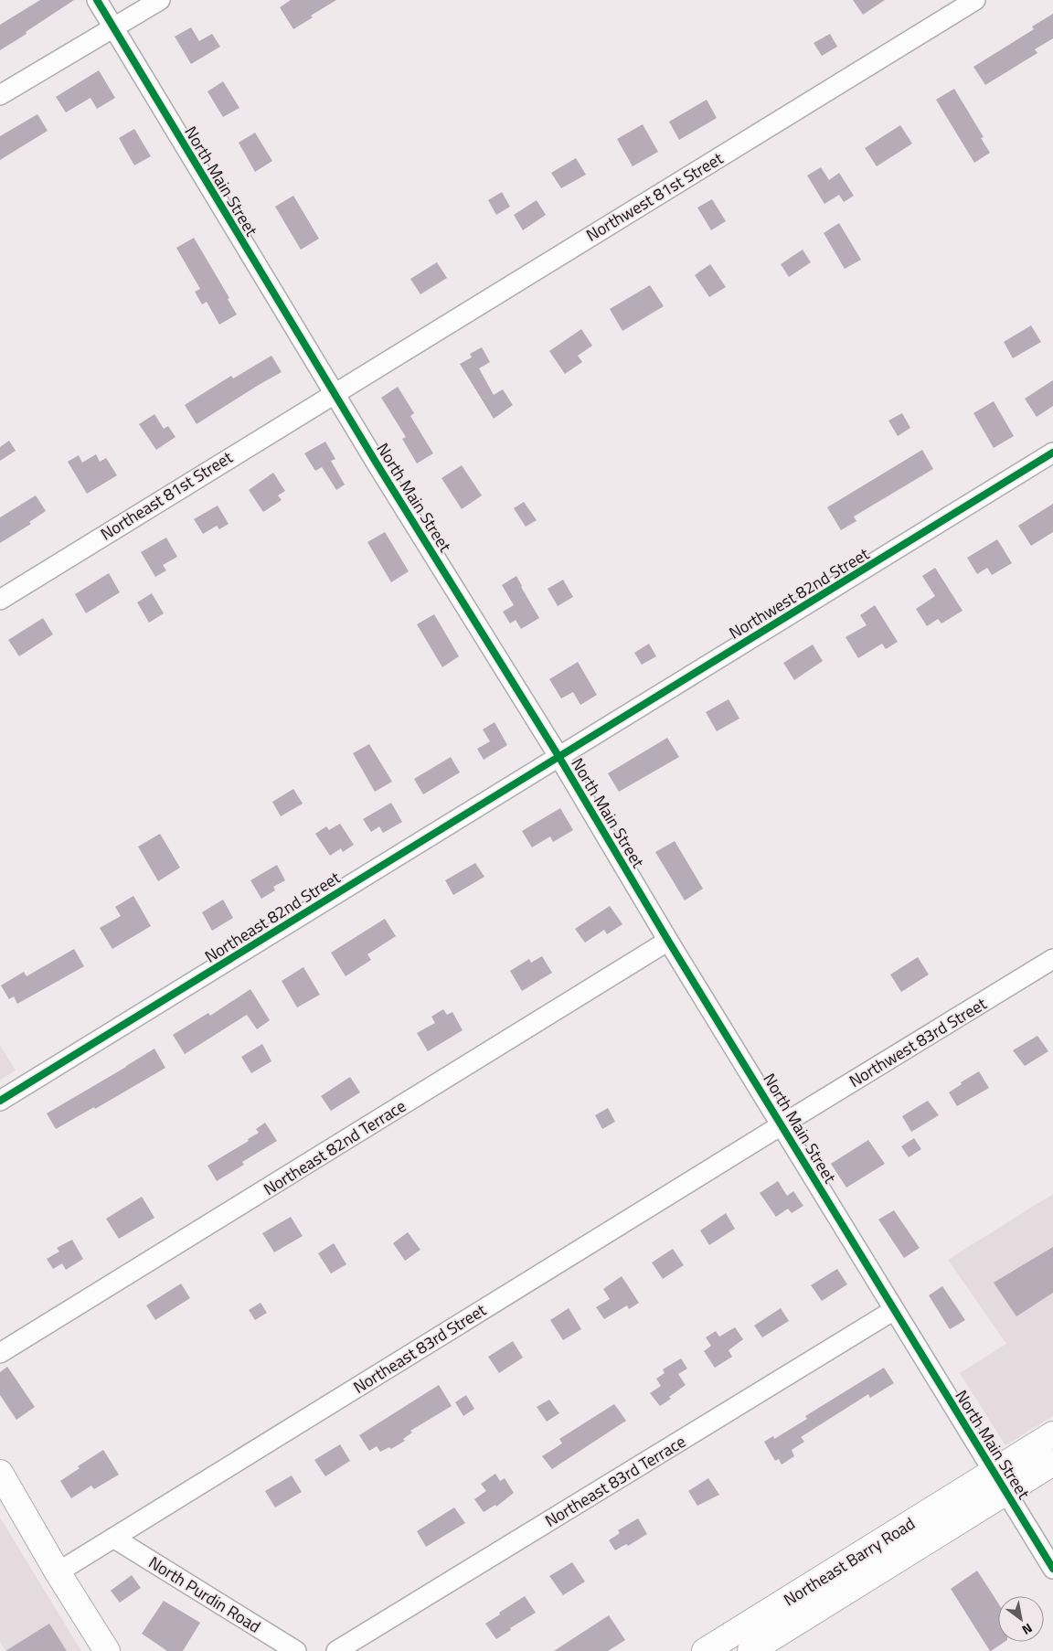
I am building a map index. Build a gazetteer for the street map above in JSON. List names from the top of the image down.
{
  "streets": {
    "main road": ["Northeast Barry Road"],
    "street": [
      "North Main Street",
      "Northwest 81st Street",
      "Northeast 81st Street",
      "Northwest 82nd Street",
      "Northeast 82nd Street",
      "Northwest 83rd Street",
      "Northeast 82nd Terrace",
      "Northeast 83rd Street",
      "Northeast 83rd Terrace",
      "North Purdin Road"
    ]
  },
  "crossings": [
    ["North Main Street", "Northwest 81st Street"],
    ["North Main Street", "Northeast 81st Street"],
    ["North Main Street", "Northwest 82nd Street"],
    ["North Main Street", "Northeast 82nd Street"],
    ["North Main Street", "Northwest 83rd Street"],
    ["North Main Street", "Northeast 82nd Terrace"],
    ["North Main Street", "Northeast 83rd Street"],
    ["North Main Street", "Northeast 83rd Terrace"],
    ["North Main Street", "Northeast Barry Road"],
    ["Northwest 81st Street", "Northeast 81st Street"],
    ["Northwest 82nd Street", "Northeast 82nd Street"],
    ["Northwest 83rd Street", "Northeast 83rd Street"],
    ["Northeast 83rd Street", "North Purdin Road"]
  ],
  "north": "bottom right"
}
